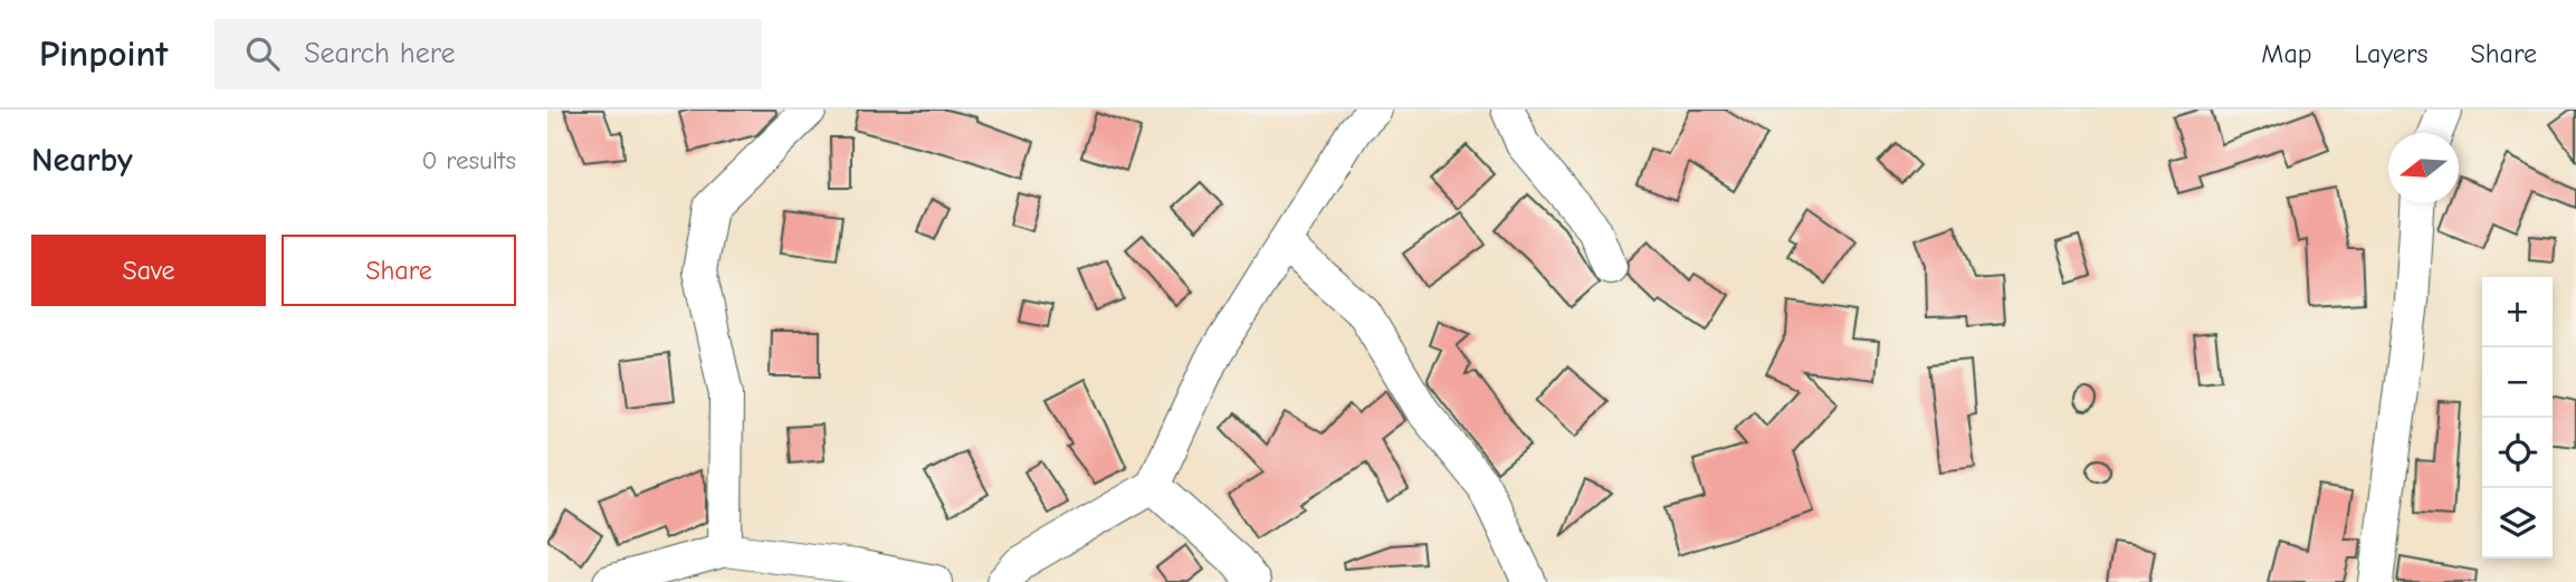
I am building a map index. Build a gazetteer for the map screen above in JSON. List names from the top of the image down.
{
  "north": "left",
  "page": {
    "header": "Pinpoint",
    "search": "Search here",
    "nav": ["Map", "Layers", "Share"],
    "heading": ["Nearby", "0 results"],
    "buttons": ["Save", "Share"],
    "map_buttons": ["+", "−"]
  }
}
